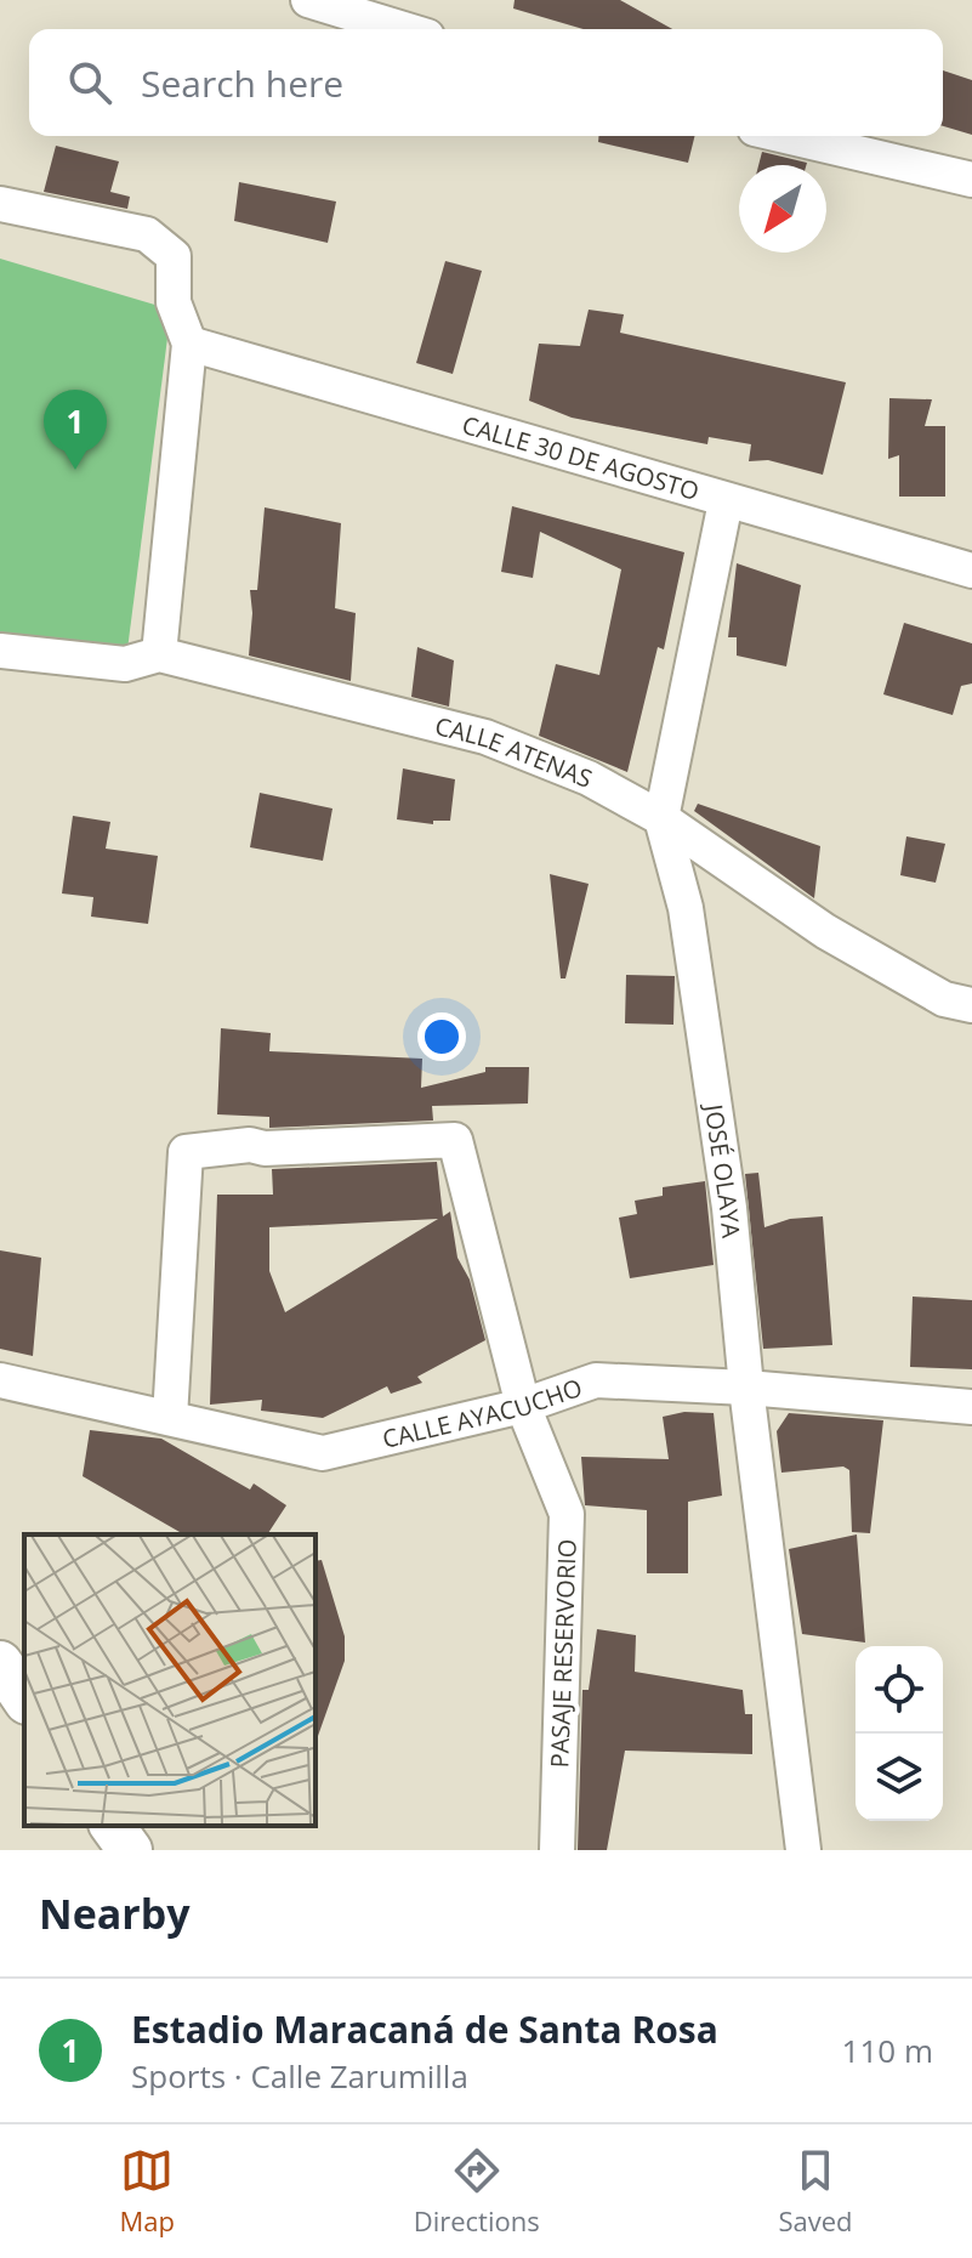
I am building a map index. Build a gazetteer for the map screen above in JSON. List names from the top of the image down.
{
  "streets": {
    "street": [
      "CALLE 30 DE AGOSTO",
      "CALLE ATENAS",
      "JOSÉ OLAYA",
      "CALLE AYACUCHO",
      "PASAJE RESERVORIO"
    ]
  },
  "crossings": [
    ["CALLE 30 DE AGOSTO", "JOSÉ OLAYA"],
    ["CALLE ATENAS", "JOSÉ OLAYA"],
    ["JOSÉ OLAYA", "CALLE AYACUCHO"],
    ["CALLE AYACUCHO", "PASAJE RESERVORIO"]
  ],
  "north": "bottom left",
  "page": {
    "search": "Search here",
    "pins": "1",
    "heading": "Nearby",
    "list": [
      {
        "mark": "1",
        "name": "Estadio Maracaná de Santa Rosa",
        "note": "Sports · Calle Zarumilla",
        "value": "110 m"
      }
    ],
    "nav": ["Map", "Directions", "Saved"]
  }
}
